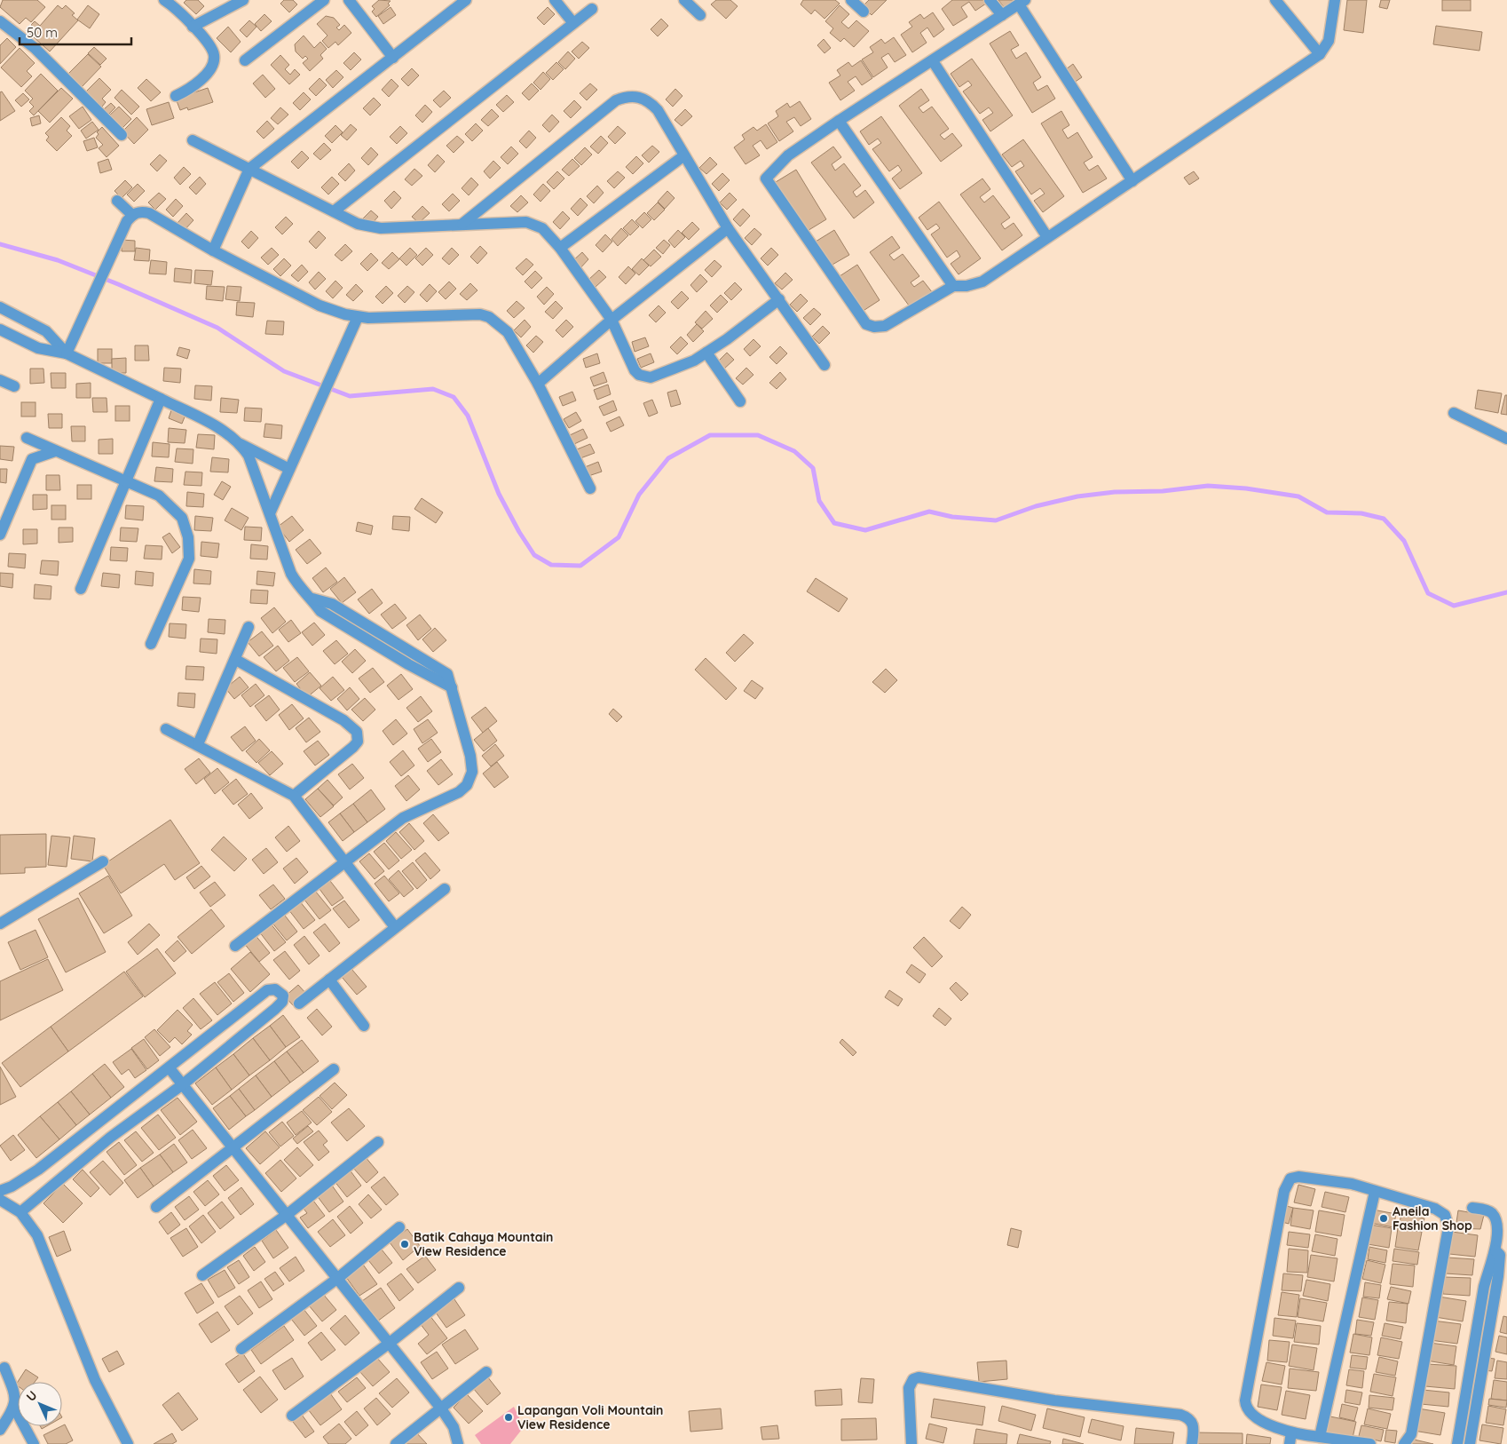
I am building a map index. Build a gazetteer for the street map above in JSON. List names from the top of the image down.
{
  "places": ["Aneila Fashion Shop", "Batik Cahaya Mountain View Residence", "Lapangan Voli Mountain View Residence"],
  "scale_bar": "50 m",
  "north": "top left"
}
